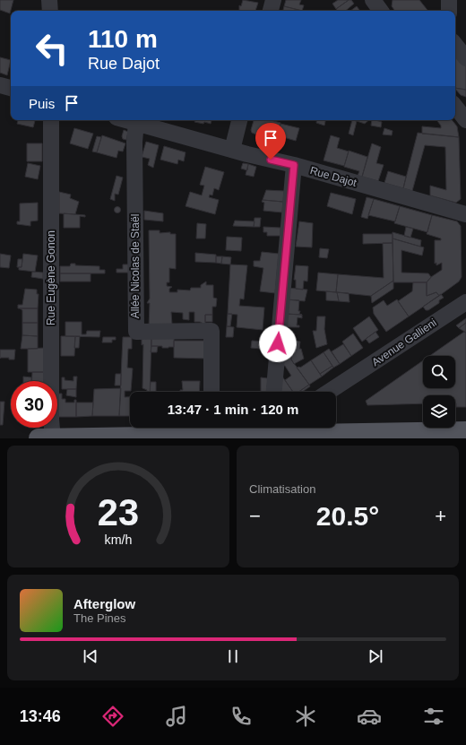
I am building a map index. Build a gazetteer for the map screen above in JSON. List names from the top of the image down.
{
  "streets": {
    "street": [
      "Rue Dajot",
      "Allée Nicolas de Staël",
      "Rue Eugène Gonon",
      "Avenue Gallieni"
    ]
  },
  "crossings": [
    ["Rue Dajot", "Allée Nicolas de Staël"]
  ],
  "page": {
    "turn": ["110 m", "Rue Dajot"],
    "then": "Puis",
    "limit": "30",
    "trip": "13:47 · 1 min · 120 m",
    "tile": "Climatisation",
    "heat": ["−", "20.5°", "+"],
    "song": ["Afterglow", "The Pines"],
    "tabs": "13:46",
    "gauge": ["23", "km/h"]
  }
}
